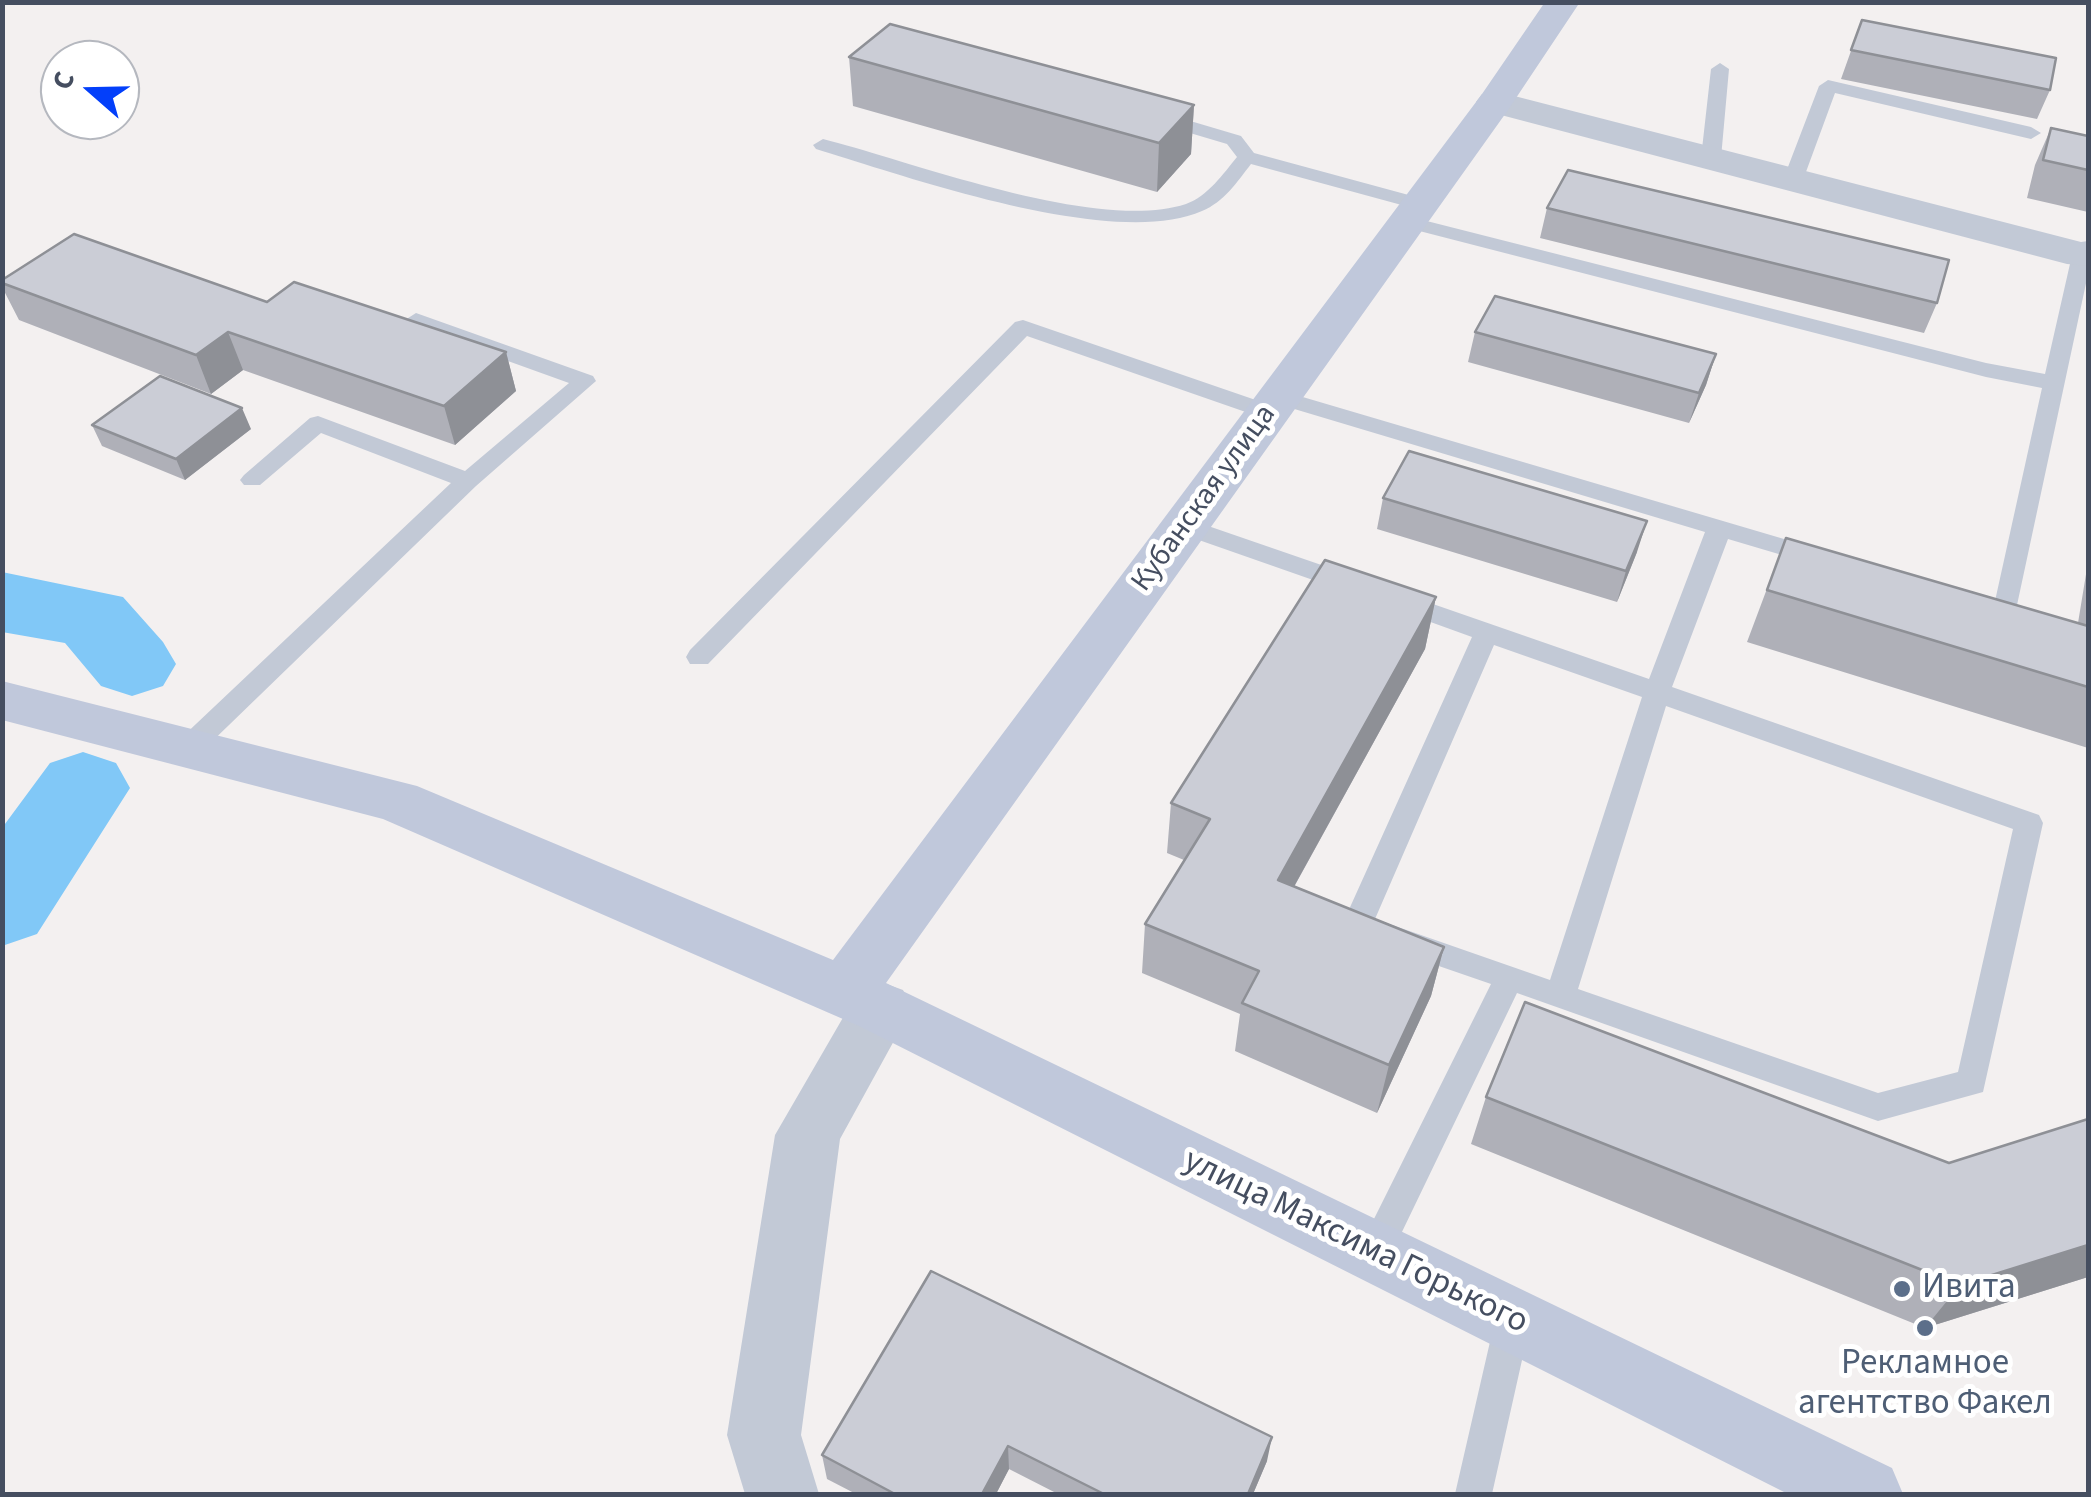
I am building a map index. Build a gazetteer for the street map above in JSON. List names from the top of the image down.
{
  "streets": {
    "street": ["Кубанская улица", "улица Максима Горького"]
  },
  "crossings": [
    ["Кубанская улица", "улица Максима Горького"]
  ],
  "places": ["Ивита", "Рекламное агентство Факел"],
  "north": "left"
}
